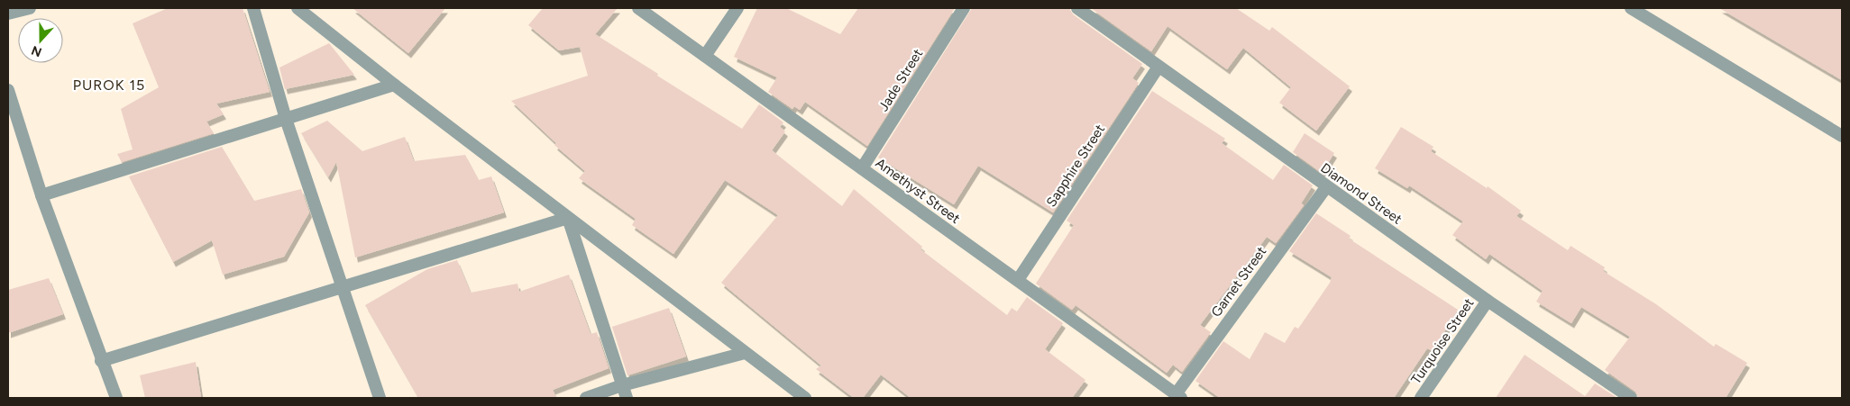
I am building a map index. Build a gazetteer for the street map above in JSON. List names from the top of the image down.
{
  "streets": {
    "street": [
      "Jade Street",
      "Sapphire Street",
      "Amethyst Street",
      "Diamond Street",
      "Garnet Street",
      "Turquoise Street"
    ]
  },
  "crossings": [
    ["Jade Street", "Amethyst Street"],
    ["Sapphire Street", "Amethyst Street"],
    ["Sapphire Street", "Diamond Street"],
    ["Amethyst Street", "Garnet Street"],
    ["Diamond Street", "Garnet Street"],
    ["Diamond Street", "Turquoise Street"]
  ],
  "districts": ["PUROK 15"],
  "north": "bottom"
}
